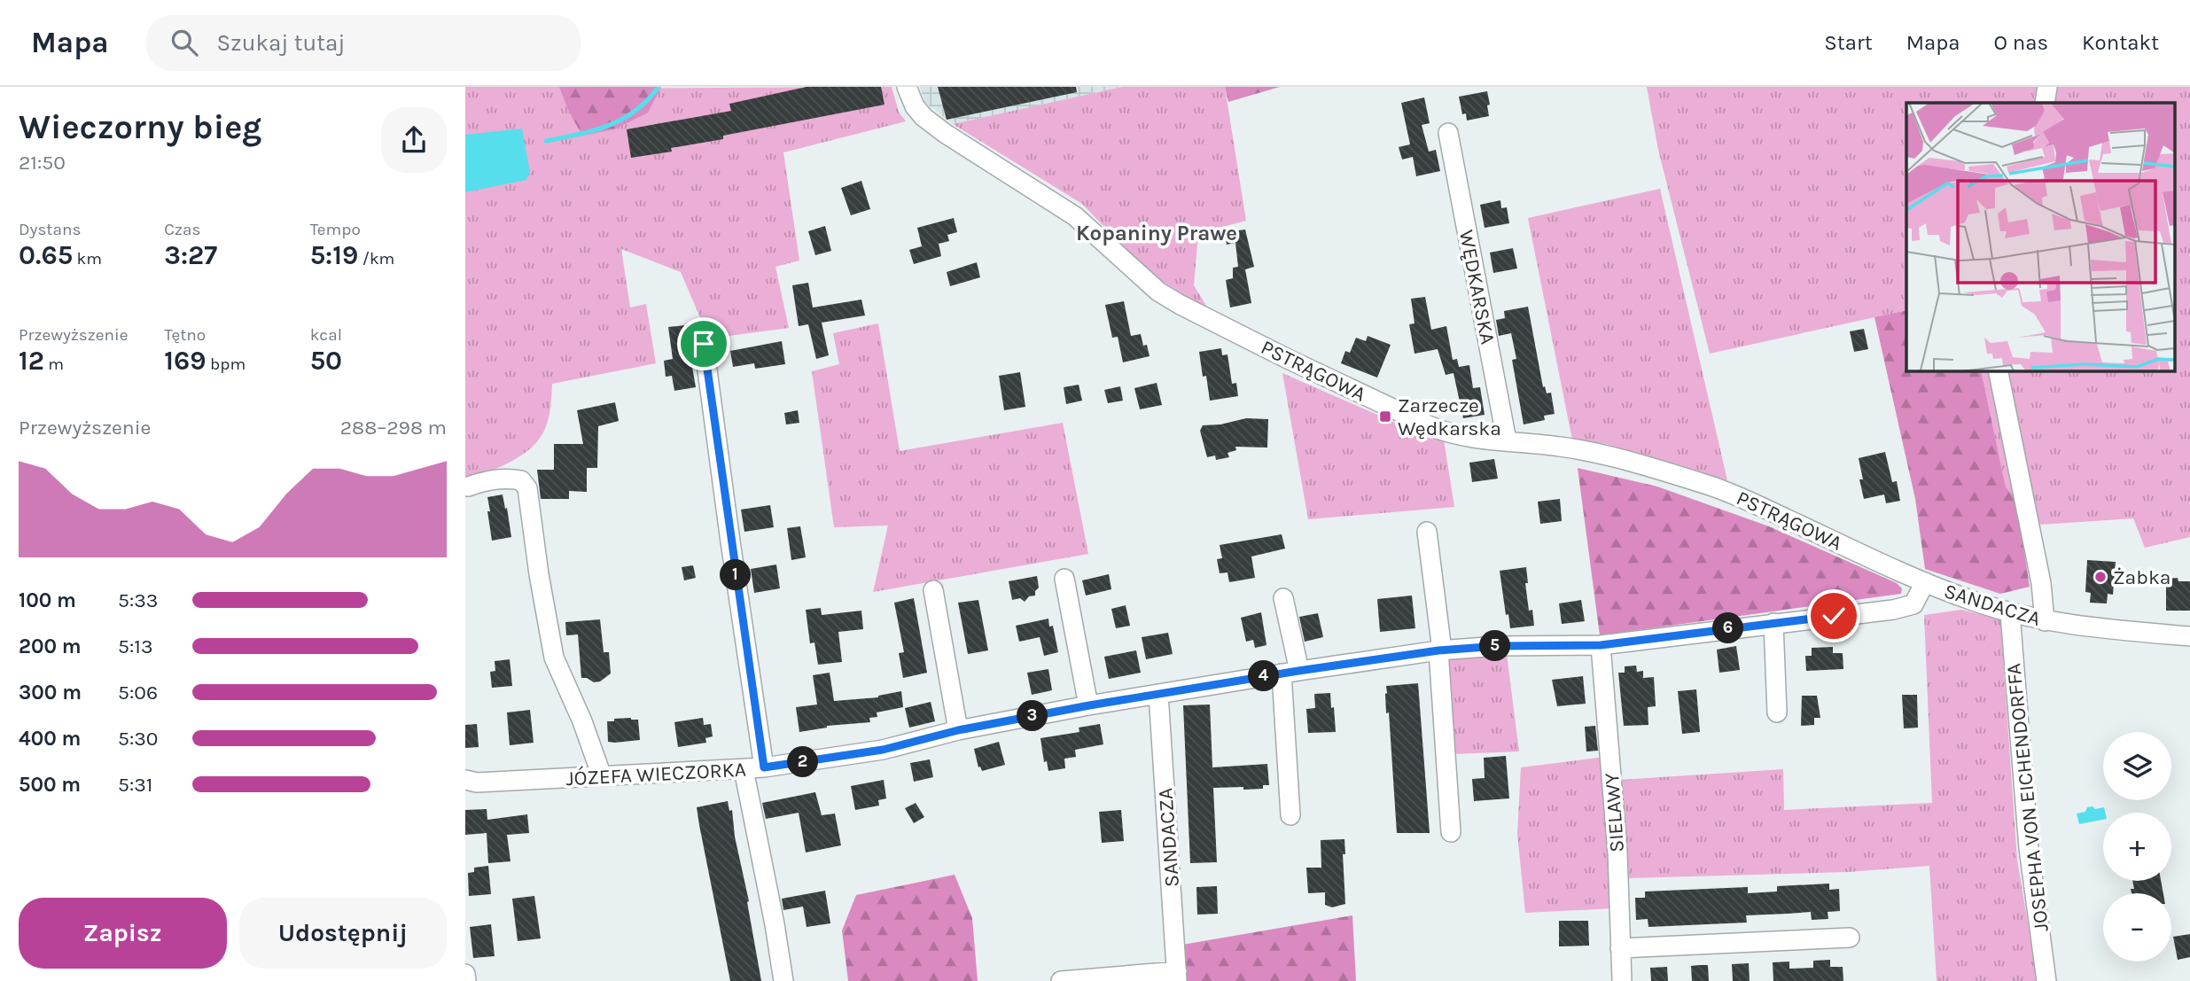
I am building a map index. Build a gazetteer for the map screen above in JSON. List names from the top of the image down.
{
  "streets": {
    "street": [
      "WĘDKARSKA",
      "PSTRĄGOWA",
      "SANDACZA",
      "JÓZEFA WIECZORKA",
      "JOSEPHA VON EICHENDORFFA",
      "SIELAWY"
    ]
  },
  "crossings": [
    ["WĘDKARSKA", "PSTRĄGOWA"],
    ["PSTRĄGOWA", "SANDACZA"],
    ["SANDACZA", "JÓZEFA WIECZORKA"],
    ["SANDACZA", "JOSEPHA VON EICHENDORFFA"],
    ["SANDACZA", "SIELAWY"]
  ],
  "districts": ["Kopaniny Prawe"],
  "places": {
    "transit": ["Zarzecze Wędkarska"],
    "other": ["Żabka"]
  },
  "page": {
    "header": "Mapa",
    "search": "Szukaj tutaj",
    "nav": [
      "Start",
      "Mapa",
      "O nas",
      "Kontakt"
    ],
    "heading": ["Wieczorny bieg", "21:50"],
    "stats": [
      ["Dystans", "0.65 km"],
      ["Czas", "3:27"],
      ["Tempo", "5:19 /km"],
      ["Przewyższenie", "12 m"],
      ["Tętno", "169 bpm"],
      ["kcal", "50"]
    ],
    "chart": ["Przewyższenie", "288–298 m"],
    "pins": [
      "1",
      "6",
      "5",
      "4",
      "3",
      "2"
    ],
    "list": [
      {
        "name": "100 m",
        "note": "5:33"
      },
      {
        "name": "200 m",
        "note": "5:13"
      },
      {
        "name": "300 m",
        "note": "5:06"
      },
      {
        "name": "400 m",
        "note": "5:30"
      },
      {
        "name": "500 m",
        "note": "5:31"
      }
    ],
    "map_buttons": ["+", "−"],
    "buttons": ["Zapisz", "Udostępnij"]
  }
}
